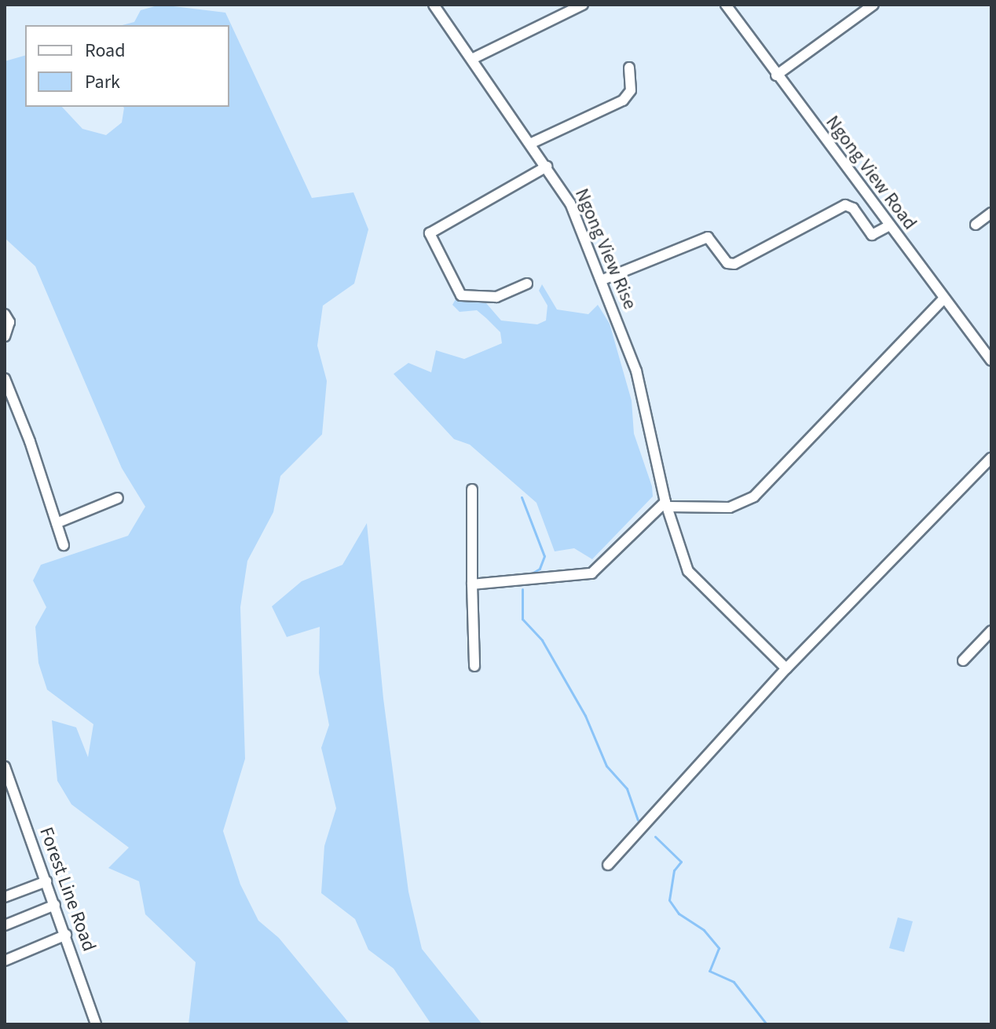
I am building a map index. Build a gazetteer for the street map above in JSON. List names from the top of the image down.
{
  "streets": {
    "street": ["Ngong View Road", "Ngong View Rise", "Forest Line Road"]
  },
  "legend": ["Road", "Park"]
}
